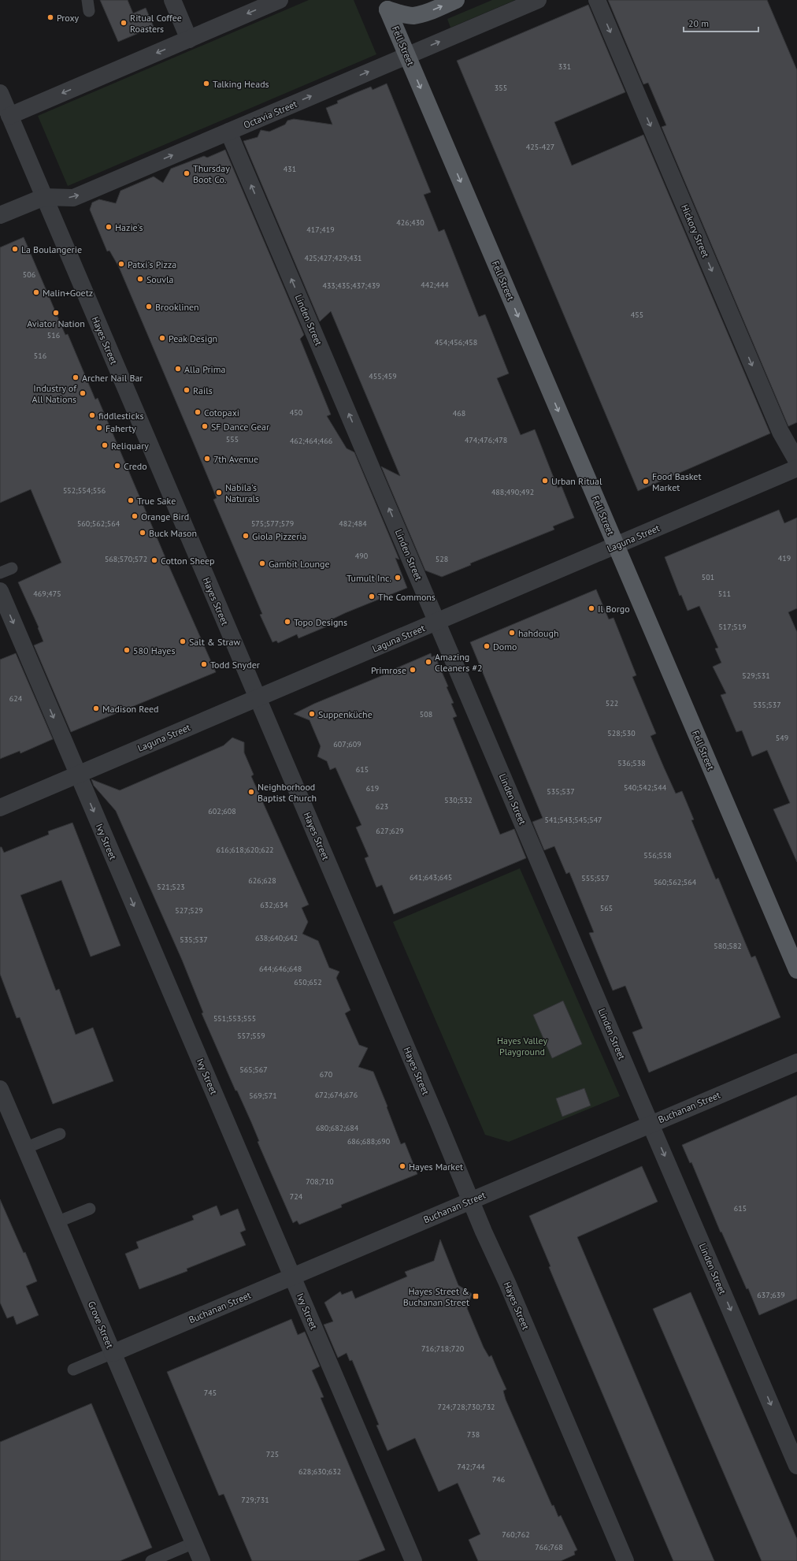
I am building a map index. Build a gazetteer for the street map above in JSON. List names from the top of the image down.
{
  "streets": {
    "main road": ["Fell Street"],
    "street": [
      "Octavia Street",
      "Hickory Street",
      "Linden Street",
      "Hayes Street",
      "Laguna Street",
      "Ivy Street",
      "Buchanan Street",
      "Grove Street"
    ]
  },
  "crossings": [
    ["Fell Street", "Octavia Street"],
    ["Fell Street", "Laguna Street"],
    ["Octavia Street", "Linden Street"],
    ["Octavia Street", "Hayes Street"],
    ["Linden Street", "Laguna Street"],
    ["Linden Street", "Buchanan Street"],
    ["Hayes Street", "Laguna Street"],
    ["Hayes Street", "Buchanan Street"],
    ["Laguna Street", "Ivy Street"],
    ["Ivy Street", "Buchanan Street"],
    ["Buchanan Street", "Grove Street"]
  ],
  "one_way": ["Fell Street", "Hickory Street", "Ivy Street"],
  "parks": ["Hayes Valley Playground"],
  "places": {
    "other": [
      "Proxy",
      "Ritual Coffee Roasters",
      "Talking Heads",
      "Thursday Boot Co.",
      "Hazie's",
      "La Boulangerie",
      "Patxi's Pizza",
      "Souvla",
      "Malin+Goetz",
      "Brooklinen",
      "Aviator Nation",
      "Peak Design",
      "Alla Prima",
      "Archer Nail Bar",
      "Rails",
      "Industry of All Nations",
      "Cotopaxi",
      "fiddlesticks",
      "SF Dance Gear",
      "Faherty",
      "Reliquary",
      "7th Avenue",
      "Credo",
      "Urban Ritual",
      "Food Basket Market",
      "Nabila's Naturals",
      "True Sake",
      "Orange Bird",
      "Buck Mason",
      "Giola Pizzeria",
      "Cotton Sheep",
      "Gambit Lounge",
      "Tumult Inc.",
      "The Commons",
      "Il Borgo",
      "Topo Designs",
      "hahdough",
      "Salt & Straw",
      "Domo",
      "580 Hayes",
      "Amazing Cleaners #2",
      "Todd Snyder",
      "Primrose",
      "Madison Reed",
      "Suppenküche",
      "Neighborhood Baptist Church",
      "Hayes Market"
    ],
    "transit": ["Hayes Street & Buchanan Street"]
  },
  "house_numbers": [
    "331",
    "355",
    "425-427",
    "431",
    "426;430",
    "417;419",
    "425;427;429;431",
    "506",
    "442;444",
    "433;435;437;439",
    "455",
    "516",
    "454;456;458",
    "516",
    "455;459",
    "450",
    "468",
    "555",
    "474;476;478",
    "462;464;466",
    "552;554;556",
    "488;490;492",
    "560;562;564",
    "575;577;579",
    "482;484",
    "490",
    "419",
    "568;570;572",
    "528",
    "501",
    "469;475",
    "511",
    "517;519",
    "529;531",
    "624",
    "522",
    "535;537",
    "508",
    "528;530",
    "549",
    "607;609",
    "536;538",
    "615",
    "540;542;544",
    "619",
    "535;537",
    "530;532",
    "623",
    "602;608",
    "541;543;545;547",
    "627;629",
    "616;618;620;622",
    "556;558",
    "641;643;645",
    "555;557",
    "626;628",
    "560;562;564",
    "521;523",
    "632;634",
    "565",
    "527;529",
    "638;640;642",
    "535;537",
    "580;582",
    "644;646;648",
    "650;652",
    "551;553;555",
    "557;559",
    "565;567",
    "670",
    "672;674;676",
    "569;571",
    "680;682;684",
    "686;688;690",
    "708;710",
    "724",
    "615",
    "637;639",
    "716;718;720",
    "745",
    "724;728;730;732",
    "738",
    "725",
    "742;744",
    "628;630;632",
    "746",
    "729;731",
    "760;762",
    "766;768"
  ],
  "scale_bar": "20 m"
}
